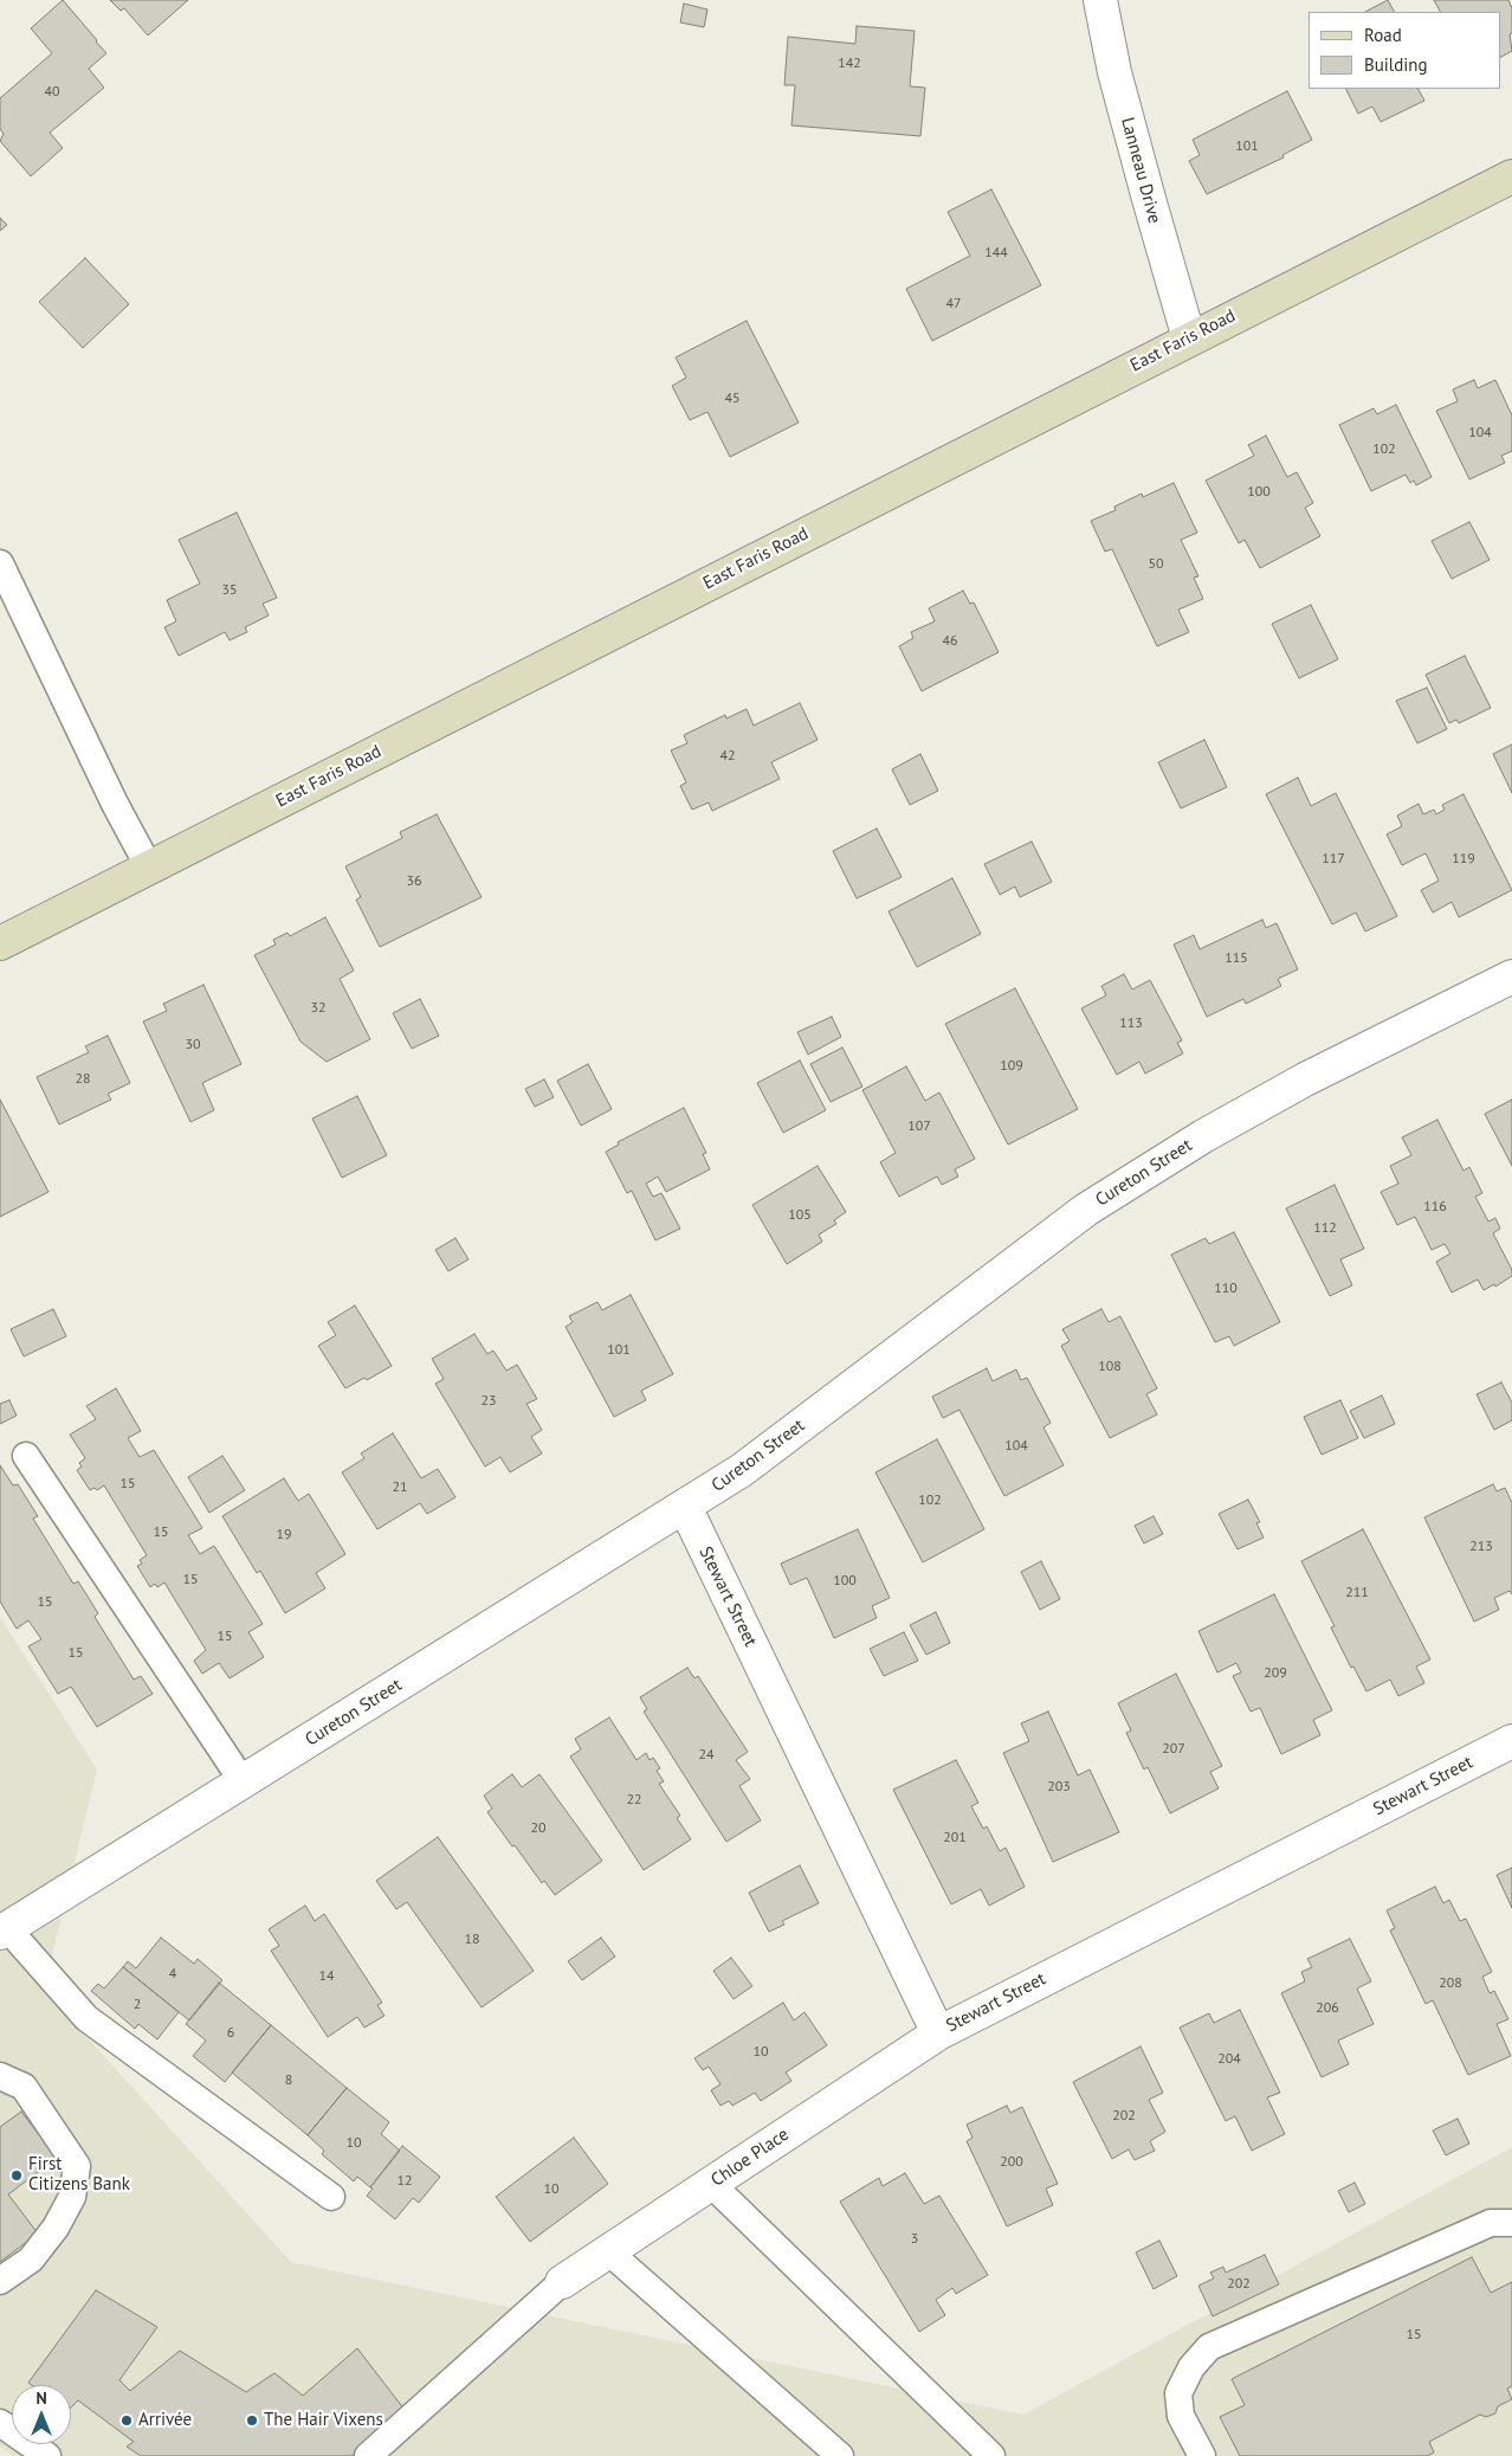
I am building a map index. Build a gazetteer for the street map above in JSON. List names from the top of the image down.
{
  "streets": {
    "main road": ["East Faris Road"],
    "street": [
      "Lanneau Drive",
      "Cureton Street",
      "Stewart Street",
      "Chloe Place"
    ]
  },
  "crossings": [
    ["Lanneau Drive", "East Faris Road"],
    ["Cureton Street", "Stewart Street"],
    ["Stewart Street", "Chloe Place"]
  ],
  "places": ["First Citizens Bank", "Arrivée", "The Hair Vixens"],
  "house_numbers": [
    "142",
    "40",
    "101",
    "144",
    "47",
    "45",
    "104",
    "102",
    "100",
    "50",
    "35",
    "46",
    "42",
    "117",
    "119",
    "36",
    "115",
    "32",
    "113",
    "30",
    "109",
    "28",
    "107",
    "116",
    "105",
    "112",
    "110",
    "101",
    "108",
    "23",
    "104",
    "15",
    "21",
    "102",
    "15",
    "19",
    "213",
    "15",
    "100",
    "211",
    "15",
    "15",
    "15",
    "209",
    "207",
    "24",
    "203",
    "22",
    "20",
    "201",
    "18",
    "4",
    "14",
    "208",
    "2",
    "206",
    "6",
    "10",
    "204",
    "8",
    "202",
    "10",
    "200",
    "12",
    "10",
    "3",
    "202",
    "15"
  ],
  "legend": ["Road", "Building"],
  "north": "top"
}
